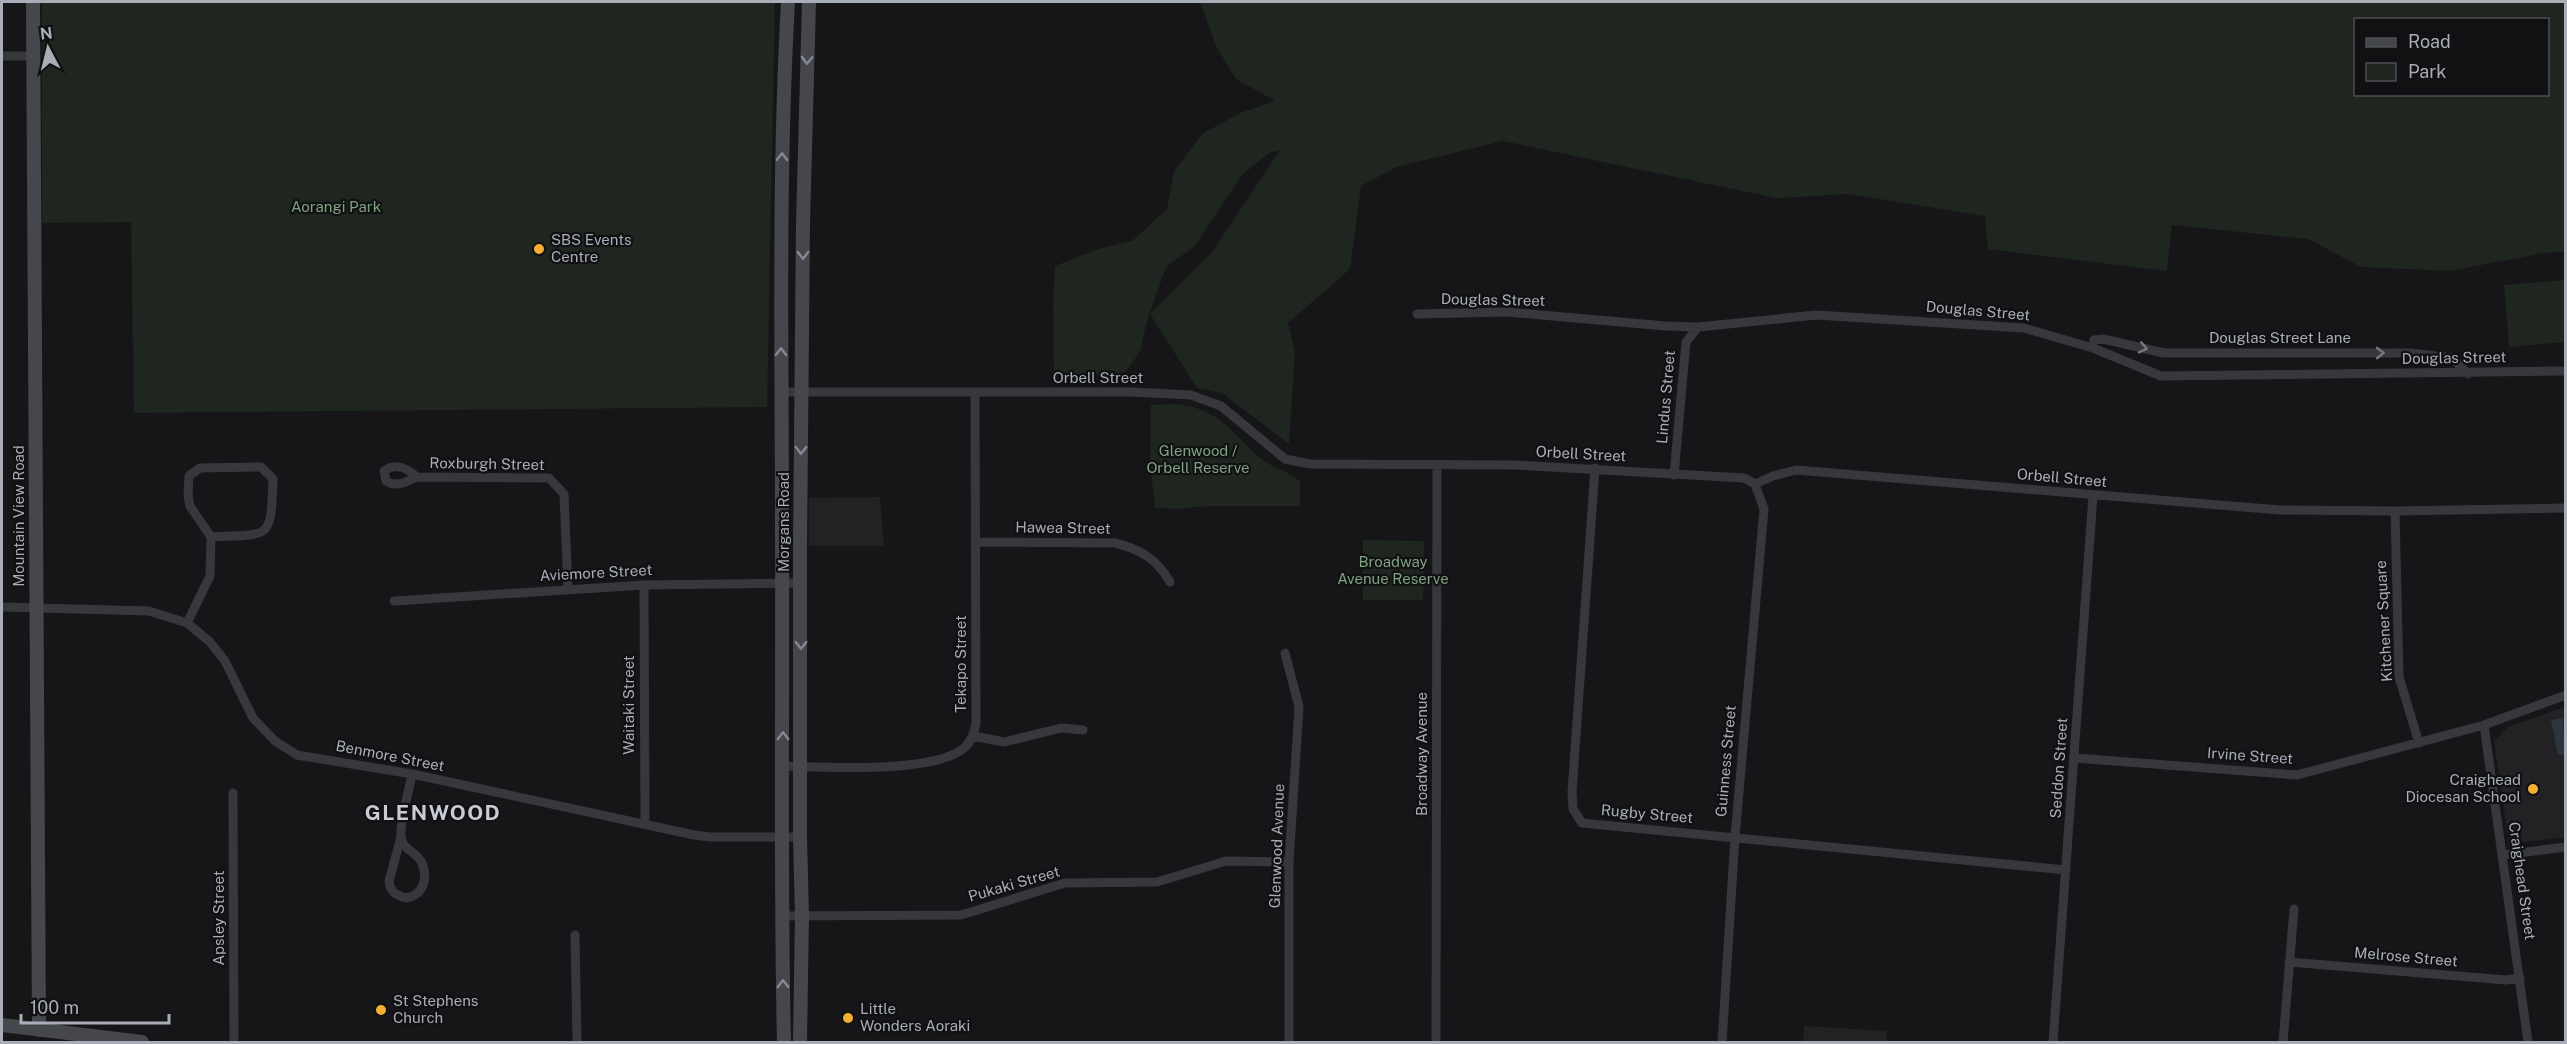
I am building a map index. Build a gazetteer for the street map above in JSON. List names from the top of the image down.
{
  "streets": {
    "street": [
      "Douglas Street",
      "Douglas Street Lane",
      "Orbell Street",
      "Lindus Street",
      "Roxburgh Street",
      "Mountain View Road",
      "Morgans Road",
      "Hawea Street",
      "Aviemore Street",
      "Kitchener Square",
      "Tekapo Street",
      "Waitaki Street",
      "Broadway Avenue",
      "Benmore Street",
      "Irvine Street",
      "Guinness Street",
      "Seddon Street",
      "Rugby Street",
      "Glenwood Avenue",
      "Craighead Street",
      "Pukaki Street",
      "Apsley Street",
      "Melrose Street"
    ]
  },
  "crossings": [
    ["Douglas Street", "Douglas Street Lane"],
    ["Douglas Street", "Lindus Street"],
    ["Orbell Street", "Lindus Street"],
    ["Orbell Street", "Morgans Road"],
    ["Orbell Street", "Kitchener Square"],
    ["Orbell Street", "Tekapo Street"],
    ["Orbell Street", "Broadway Avenue"],
    ["Orbell Street", "Guinness Street"],
    ["Orbell Street", "Seddon Street"],
    ["Orbell Street", "Rugby Street"],
    ["Roxburgh Street", "Aviemore Street"],
    ["Mountain View Road", "Benmore Street"],
    ["Morgans Road", "Aviemore Street"],
    ["Morgans Road", "Benmore Street"],
    ["Morgans Road", "Pukaki Street"],
    ["Hawea Street", "Tekapo Street"],
    ["Aviemore Street", "Waitaki Street"],
    ["Kitchener Square", "Irvine Street"],
    ["Waitaki Street", "Benmore Street"],
    ["Irvine Street", "Seddon Street"],
    ["Guinness Street", "Rugby Street"],
    ["Seddon Street", "Rugby Street"],
    ["Glenwood Avenue", "Pukaki Street"],
    ["Craighead Street", "Melrose Street"]
  ],
  "one_way": ["Douglas Street Lane"],
  "districts": ["GLENWOOD"],
  "parks": ["Aorangi Park", "Glenwood / Orbell Reserve", "Broadway Avenue Reserve"],
  "places": [
    "SBS Events Centre",
    "Craighead Diocesan School",
    "St Stephens Church",
    "Little Wonders Aoraki"
  ],
  "legend": ["Road", "Park"],
  "scale_bar": "100 m",
  "north": "top"
}
